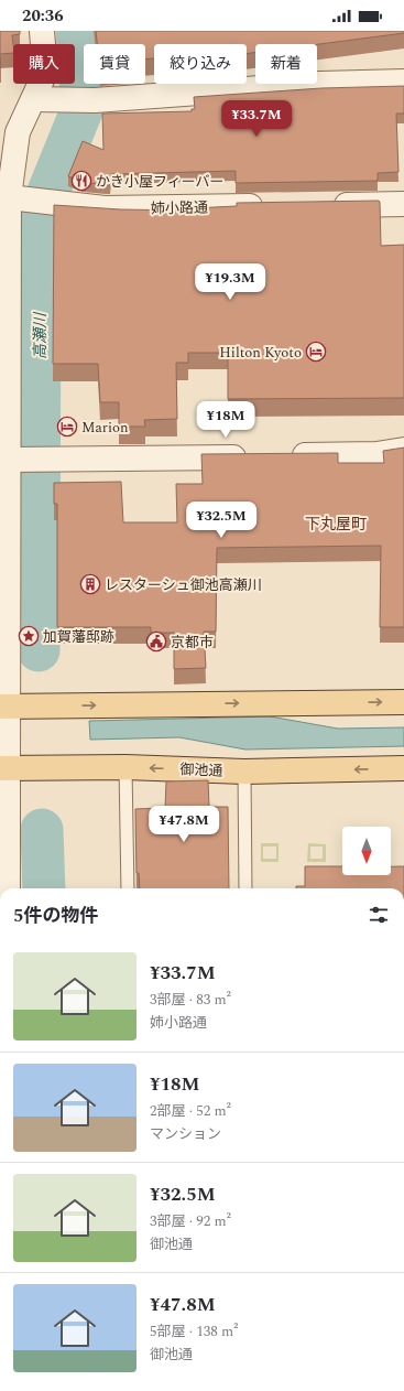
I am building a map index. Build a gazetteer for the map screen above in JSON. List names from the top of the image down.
{
  "streets": {
    "main road": ["御池通"],
    "street": ["姉小路通"]
  },
  "districts": ["下丸屋町"],
  "water": ["高瀬川"],
  "places": {
    "restaurant": ["かき小屋フィーバー"],
    "hotel": ["Hilton Kyoto", "Marion"],
    "building": ["レスターシュ御池高瀬川"],
    "place": ["加賀藩邸跡"],
    "public building": ["京都市"]
  },
  "north": "bottom",
  "page": {
    "status": "20:36",
    "chip": [
      "購入",
      "賃貸",
      "絞り込み",
      "新着"
    ],
    "price": [
      "¥33.7M",
      "¥19.3M",
      "¥18M",
      "¥32.5M",
      "¥47.8M"
    ],
    "heading": "5件の物件",
    "list": [
      {
        "name": "¥33.7M",
        "note": "3部屋 · 83 m² · 姉小路通"
      },
      {
        "name": "¥18M",
        "note": "2部屋 · 52 m² · マンション"
      },
      {
        "name": "¥32.5M",
        "note": "3部屋 · 92 m² · 御池通"
      },
      {
        "name": "¥47.8M",
        "note": "5部屋 · 138 m² · 御池通"
      }
    ]
  }
}
